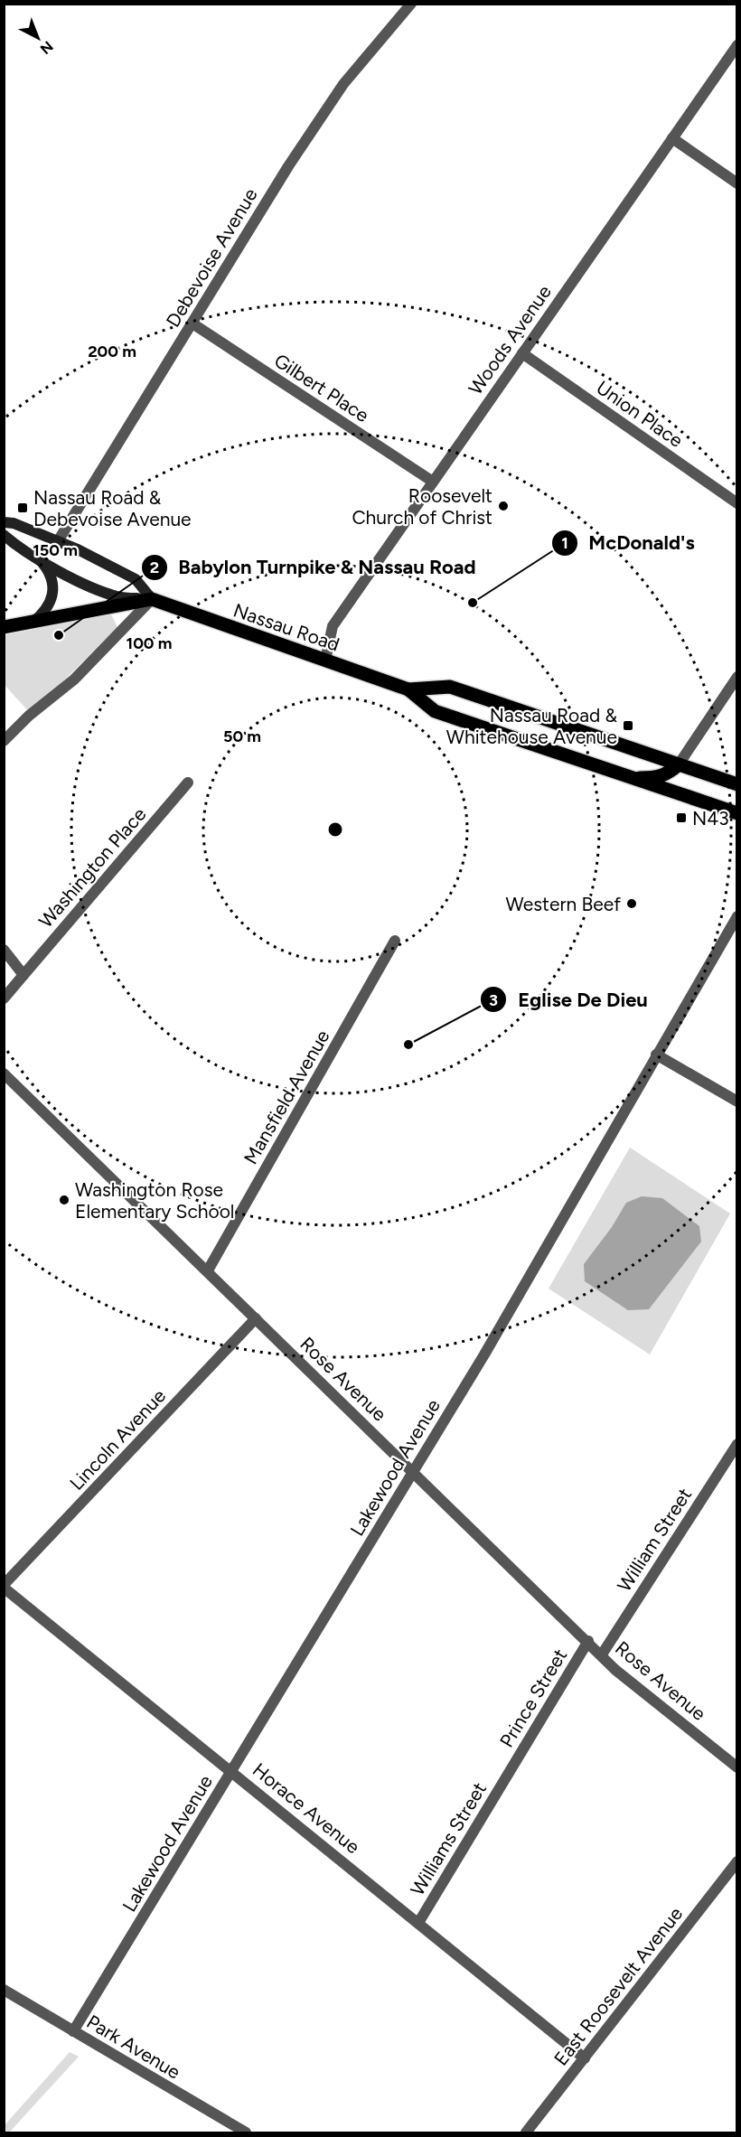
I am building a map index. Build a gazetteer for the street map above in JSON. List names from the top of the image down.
{
  "streets": {
    "main road": ["Nassau Road"],
    "street": [
      "Debevoise Avenue",
      "Woods Avenue",
      "Gilbert Place",
      "Union Place",
      "Washington Place",
      "Mansfield Avenue",
      "Rose Avenue",
      "Lincoln Avenue",
      "Lakewood Avenue",
      "William Street",
      "Prince Street",
      "Horace Avenue",
      "Williams Street",
      "East Roosevelt Avenue",
      "Park Avenue"
    ]
  },
  "crossings": [
    ["Debevoise Avenue", "Gilbert Place"],
    ["Woods Avenue", "Gilbert Place"],
    ["Woods Avenue", "Union Place"],
    ["Woods Avenue", "Nassau Road"],
    ["Mansfield Avenue", "Rose Avenue"],
    ["Rose Avenue", "Lincoln Avenue"],
    ["Rose Avenue", "Lakewood Avenue"],
    ["Rose Avenue", "William Street"],
    ["Rose Avenue", "Prince Street"],
    ["Lincoln Avenue", "Horace Avenue"],
    ["Lakewood Avenue", "Horace Avenue"],
    ["Lakewood Avenue", "Park Avenue"],
    ["Prince Street", "Williams Street"],
    ["Horace Avenue", "Williams Street"],
    ["Horace Avenue", "East Roosevelt Avenue"]
  ],
  "places": {
    "other": [
      "Roosevelt Church of Christ",
      "McDonald's",
      "Babylon Turnpike & Nassau Road",
      "Western Beef",
      "Eglise De Dieu",
      "Washington Rose Elementary School"
    ],
    "transit": ["Nassau Road & Debevoise Avenue", "Nassau Road & Whitehouse Avenue", "N43"]
  },
  "north": "bottom right",
  "rings": [
    "200 m",
    "150 m",
    "100 m",
    "50 m"
  ]
}
